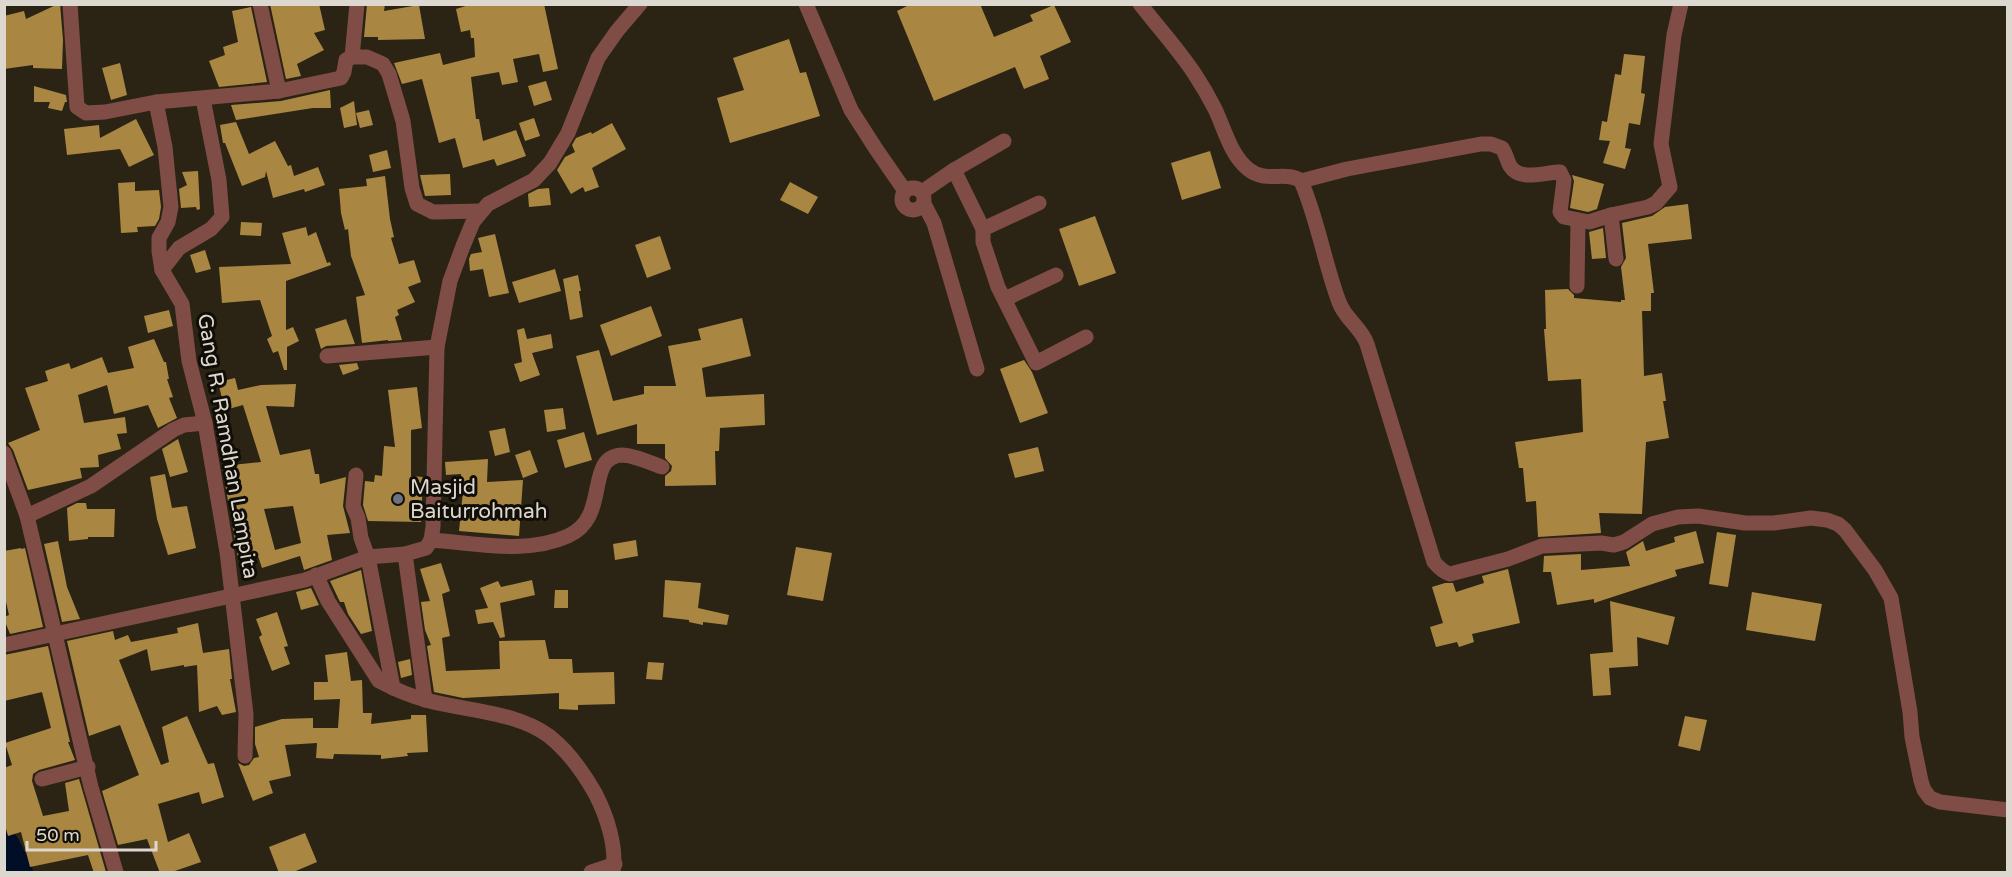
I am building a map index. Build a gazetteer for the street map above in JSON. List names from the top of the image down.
{
  "streets": {
    "street": ["Gang R. Ramdhan Lampita"]
  },
  "places": ["Masjid Baiturrohmah"],
  "scale_bar": "50 m"
}
